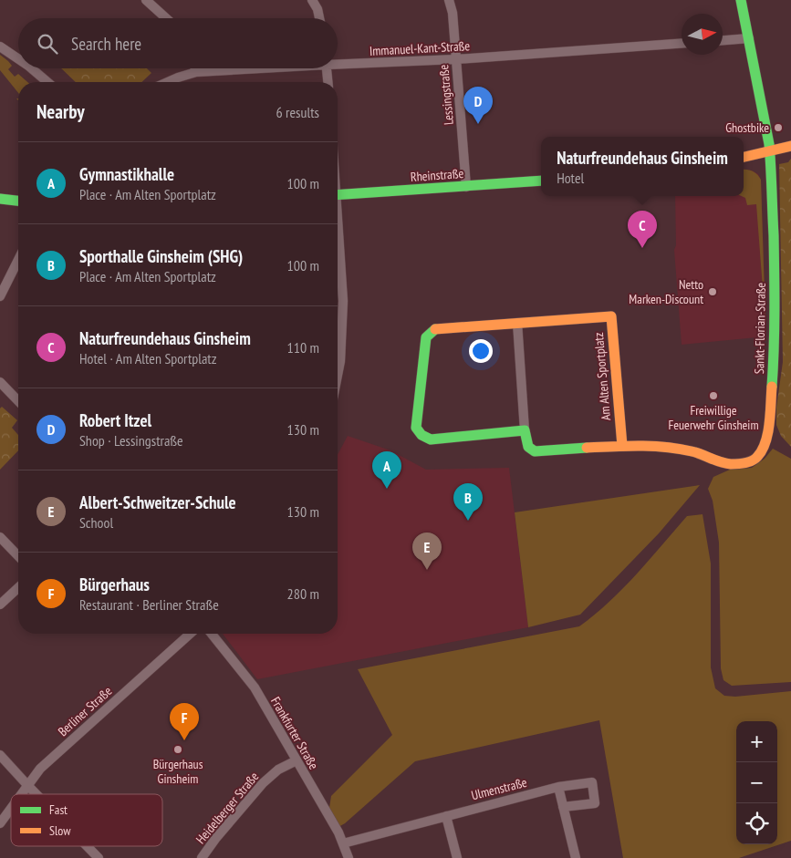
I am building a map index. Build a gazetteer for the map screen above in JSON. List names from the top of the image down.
{
  "streets": {
    "street": [
      "Immanuel-Kant-Straße",
      "Lessingstraße",
      "Rheinstraße",
      "Sankt-Florian-Straße",
      "Am Alten Sportplatz",
      "Berliner Straße",
      "Frankfurter Straße",
      "Ulmenstraße",
      "Heidelberger Straße"
    ]
  },
  "crossings": [
    ["Immanuel-Kant-Straße", "Lessingstraße"],
    ["Lessingstraße", "Rheinstraße"],
    ["Sankt-Florian-Straße", "Am Alten Sportplatz"],
    ["Frankfurter Straße", "Ulmenstraße"],
    ["Frankfurter Straße", "Heidelberger Straße"]
  ],
  "places": [
    "Ghostbike",
    "Netto Marken-Discount",
    "Freiwillige Feuerwehr Ginsheim",
    "Bürgerhaus Ginsheim"
  ],
  "legend": ["Fast", "Slow"],
  "north": "right",
  "page": {
    "search": "Search here",
    "heading": ["Nearby", "6 results"],
    "pins": [
      "D",
      "C",
      "A",
      "B",
      "E",
      "F"
    ],
    "popup": ["Naturfreundehaus Ginsheim", "Hotel"],
    "list": [
      {
        "mark": "A",
        "name": "Gymnastikhalle",
        "note": "Place · Am Alten Sportplatz",
        "value": "100 m"
      },
      {
        "mark": "B",
        "name": "Sporthalle Ginsheim (SHG)",
        "note": "Place · Am Alten Sportplatz",
        "value": "100 m"
      },
      {
        "mark": "C",
        "name": "Naturfreundehaus Ginsheim",
        "note": "Hotel · Am Alten Sportplatz",
        "value": "110 m"
      },
      {
        "mark": "D",
        "name": "Robert Itzel",
        "note": "Shop · Lessingstraße",
        "value": "130 m"
      },
      {
        "mark": "E",
        "name": "Albert-Schweitzer-Schule",
        "note": "School",
        "value": "130 m"
      },
      {
        "mark": "F",
        "name": "Bürgerhaus",
        "note": "Restaurant · Berliner Straße",
        "value": "280 m"
      }
    ],
    "map_buttons": ["+", "−"]
  }
}
